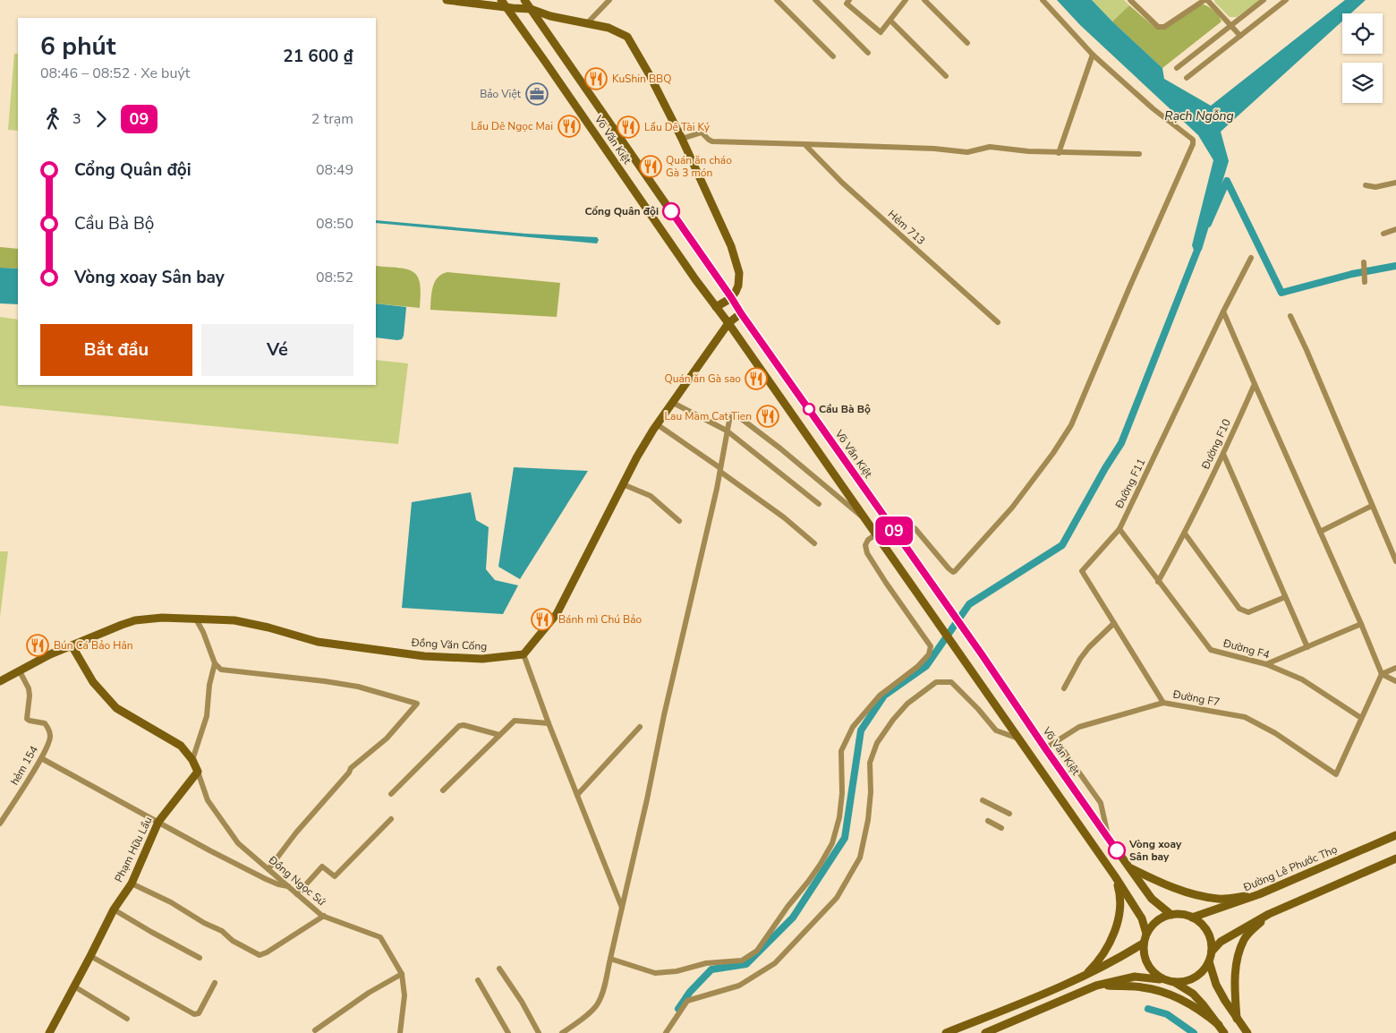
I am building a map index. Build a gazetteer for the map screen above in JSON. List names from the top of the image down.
{
  "streets": {
    "street": [
      "Võ Văn Kiệt",
      "Hẻm 713",
      "Đường F10",
      "Đường F11",
      "Đồng Văn Cống",
      "Đường F4",
      "Đường F7",
      "hẻm 154",
      "Phạm Hữu Lầu",
      "Đường Lê Phước Thọ",
      "Đồng Ngọc Sứ"
    ]
  },
  "crossings": [
    ["Võ Văn Kiệt", "Đường F7"],
    ["Võ Văn Kiệt", "Đường Lê Phước Thọ"],
    ["Đường F10", "Đường F4"],
    ["Đường F11", "Đường F4"],
    ["Đường F11", "Đường F7"],
    ["Đồng Văn Cống", "hẻm 154"],
    ["Đường F4", "Đường F7"],
    ["Phạm Hữu Lầu", "Đồng Ngọc Sứ"]
  ],
  "water": ["Rạch Ngỗng"],
  "places": {
    "restaurant": [
      "KuShin BBQ",
      "Lẩu Dê Ngọc Mai",
      "Lẩu Dê Tài Ký",
      "Quán ăn cháo Gà 3 món",
      "Quán ăn Gà sao",
      "Lau Mam Cat Tien",
      "Bánh mì Chú Bảo",
      "Bún Cá Bảo Hân"
    ],
    "office": ["Bảo Việt"],
    "other": ["Cổng Quân đội", "Cầu Bà Bộ", "Vòng xoay Sân bay"]
  },
  "lines": ["bus line 09"],
  "page": {
    "on_map": "09",
    "heading": ["6 phút", "08:46 – 08:52 · Xe buýt", "21 600 ₫"],
    "legs": ["3", "09", "2 trạm"],
    "list": [
      {
        "name": "Cổng Quân đội",
        "value": "08:49"
      },
      {
        "name": "Cầu Bà Bộ",
        "value": "08:50"
      },
      {
        "name": "Vòng xoay Sân bay",
        "value": "08:52"
      }
    ],
    "buttons": ["Bắt đầu", "Vé"]
  }
}
